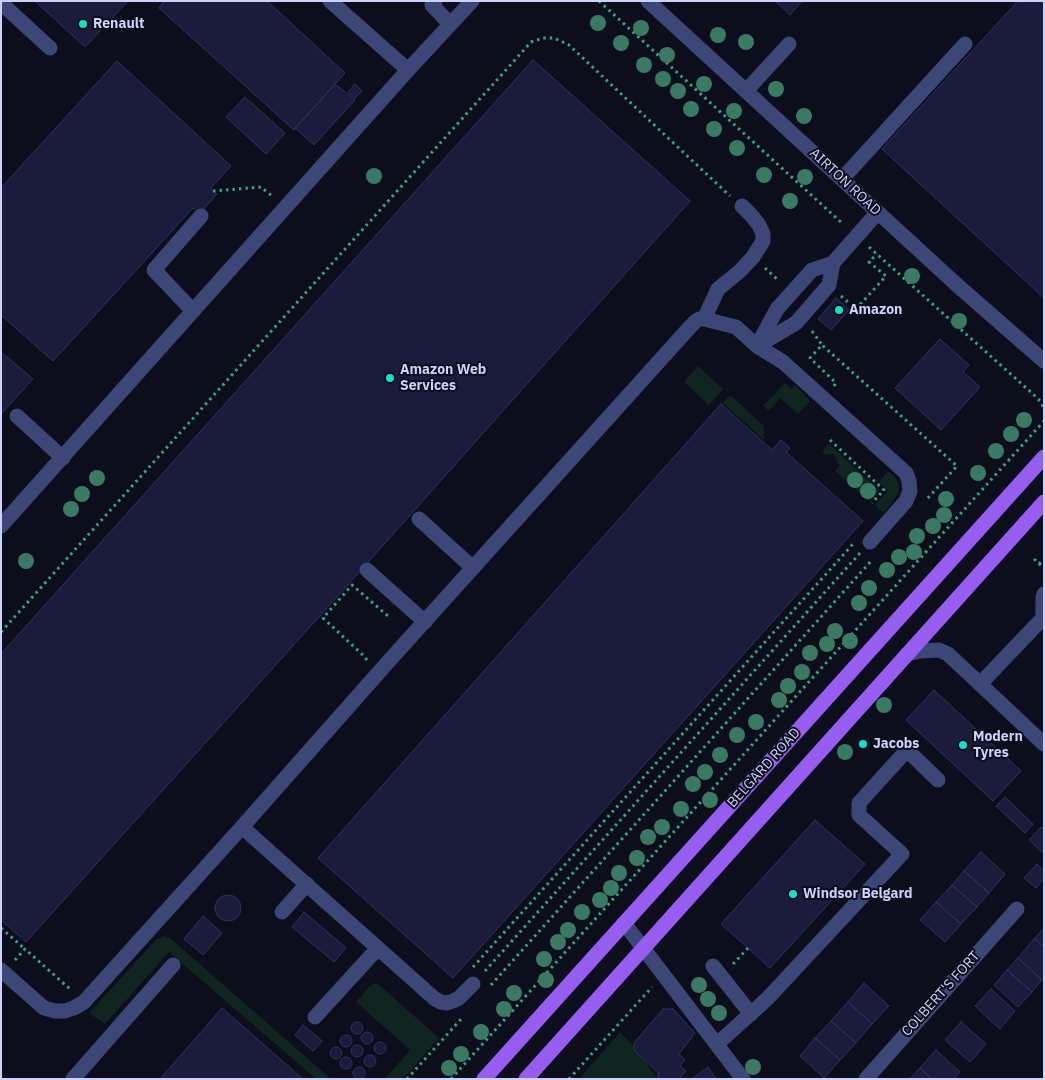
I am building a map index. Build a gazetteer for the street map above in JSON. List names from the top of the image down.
{
  "streets": {
    "main road": ["BELGARD ROAD"],
    "street": ["AIRTON ROAD", "COLBERT'S FORT"]
  },
  "places": [
    "Renault",
    "Amazon",
    "Amazon Web Services",
    "Jacobs",
    "Modern Tyres",
    "Windsor Belgard"
  ]
}
